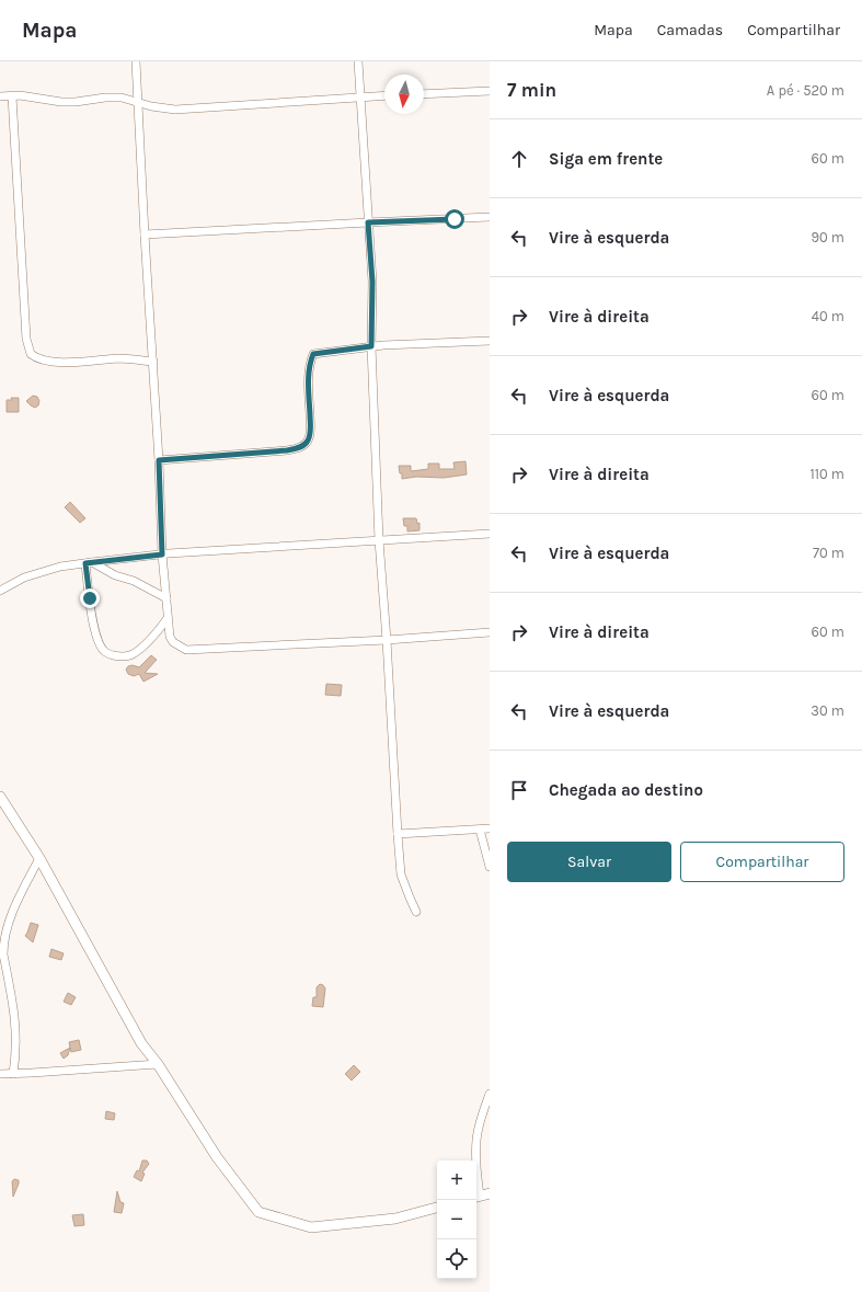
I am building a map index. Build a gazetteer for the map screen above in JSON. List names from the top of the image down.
{
  "north": "bottom",
  "page": {
    "header": "Mapa",
    "nav": ["Mapa", "Camadas", "Compartilhar"],
    "heading": ["7 min", "A pé · 520 m"],
    "list": [
      ["Siga em frente", "60 m"],
      ["Vire à esquerda", "90 m"],
      ["Vire à direita", "40 m"],
      ["Vire à esquerda", "60 m"],
      ["Vire à direita", "110 m"],
      ["Vire à esquerda", "70 m"],
      ["Vire à direita", "60 m"],
      ["Vire à esquerda", "30 m"],
      "Chegada ao destino"
    ],
    "buttons": ["Salvar", "Compartilhar"],
    "map_buttons": ["+", "−"]
  }
}
